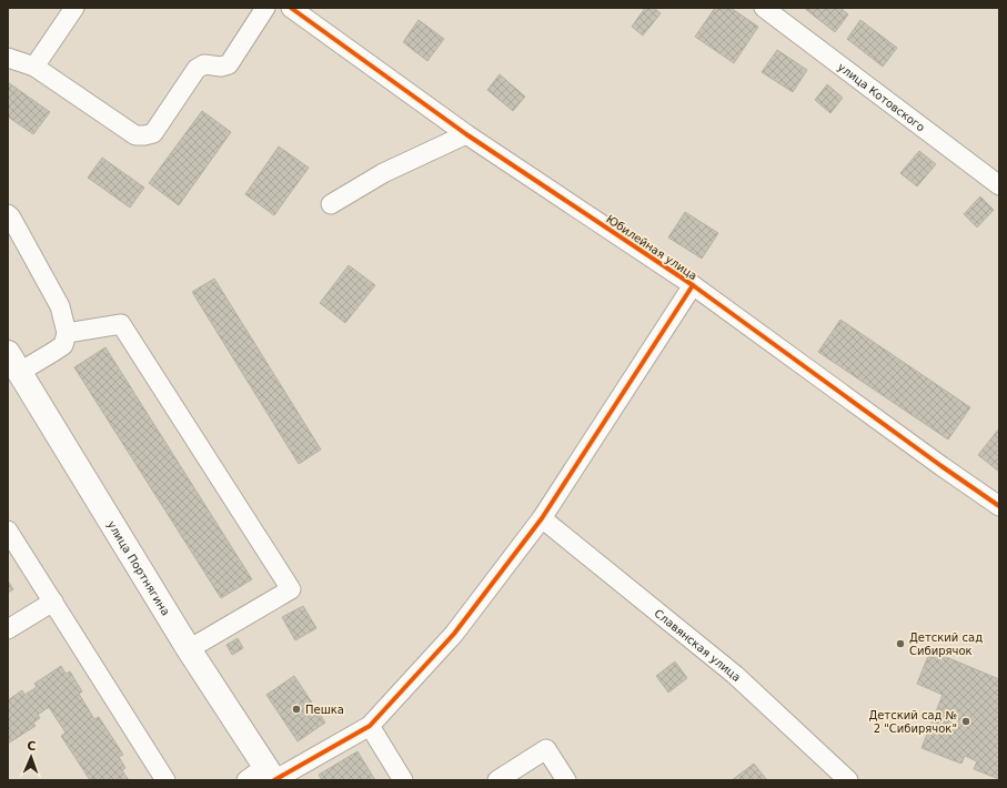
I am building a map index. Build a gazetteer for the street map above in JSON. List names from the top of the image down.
{
  "streets": {
    "main road": ["улица Портнягина"],
    "street": ["улица Котовского", "Юбилейная улица", "Славянская улица"]
  },
  "places": ["Детский сад Сибирячок", "Пешка", "Детский сад № 2 \"Сибирячок\""],
  "north": "top"
}
